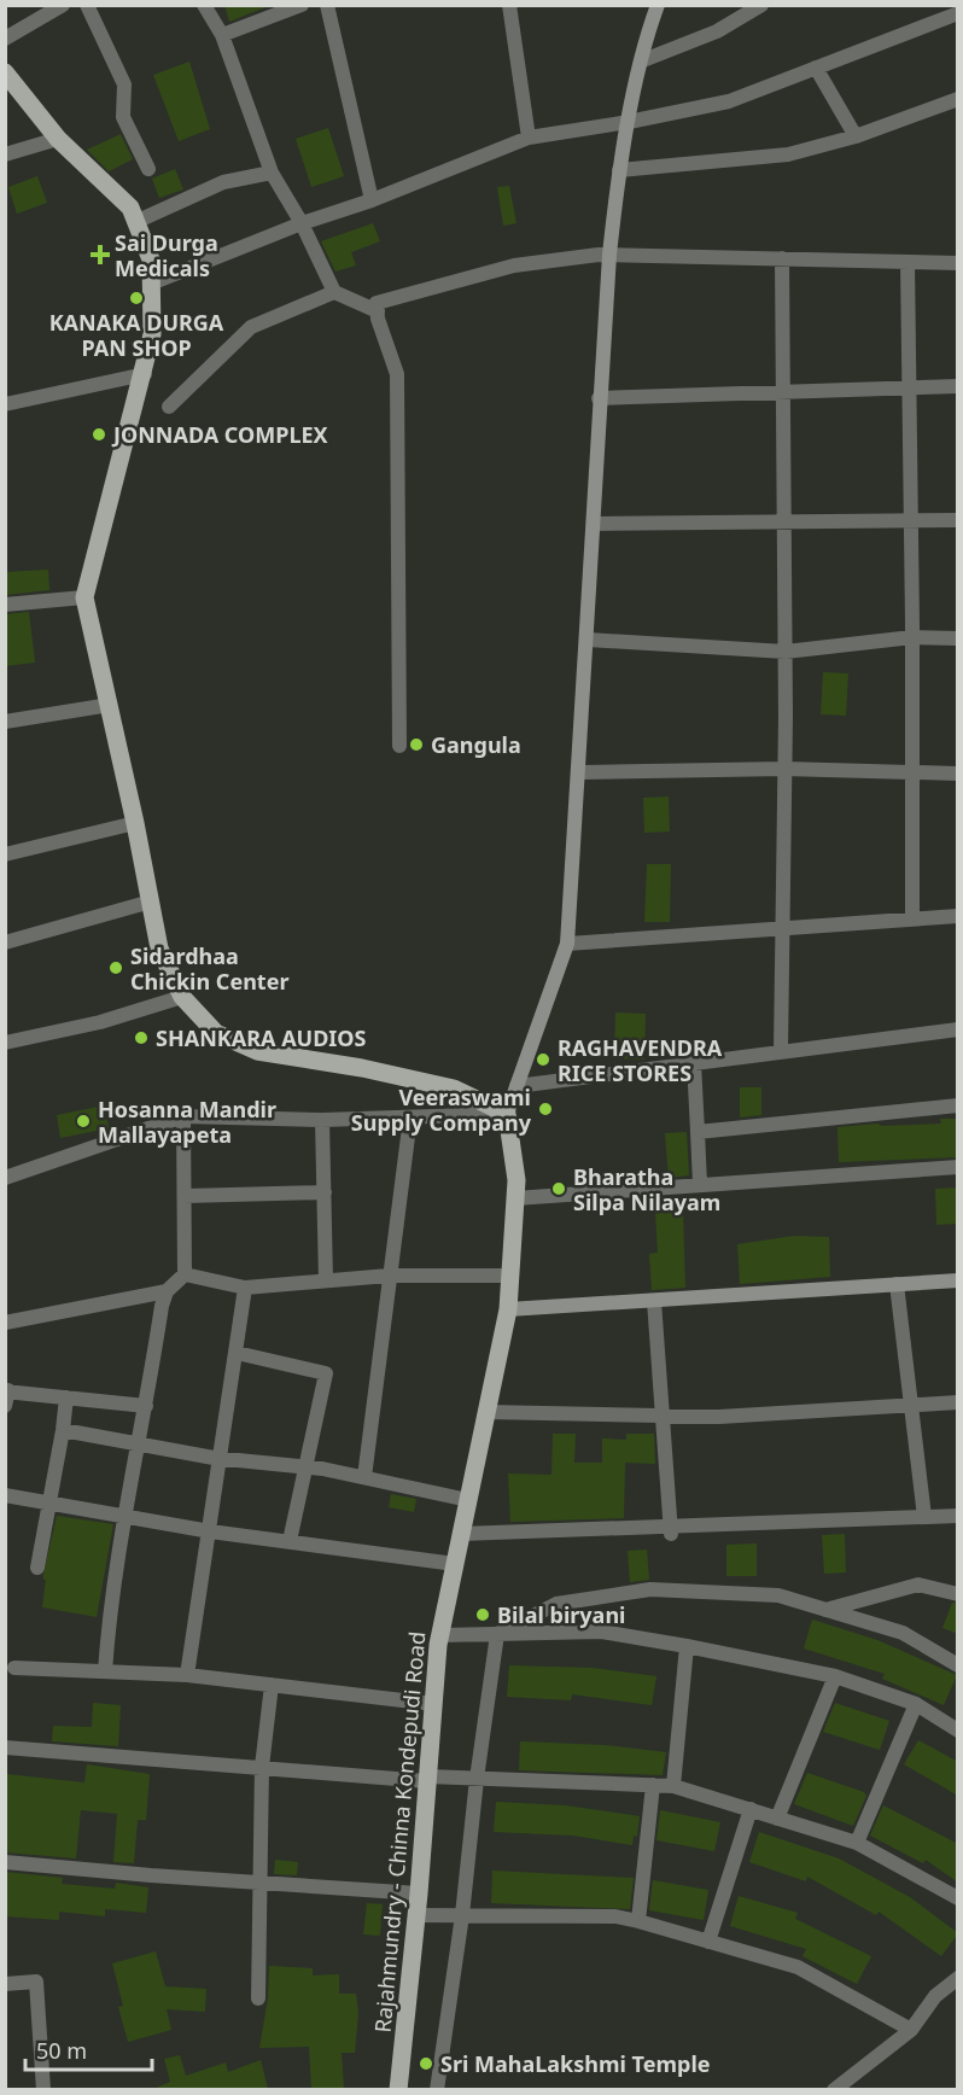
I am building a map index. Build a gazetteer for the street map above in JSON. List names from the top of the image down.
{
  "streets": {
    "main road": ["Rajahmundry - Chinna Kondepudi Road"]
  },
  "places": {
    "health": ["Sai Durga Medicals"],
    "other": [
      "KANAKA DURGA PAN SHOP",
      "JONNADA COMPLEX",
      "Gangula",
      "Sidardhaa Chickin Center",
      "SHANKARA AUDIOS",
      "RAGHAVENDRA RICE STORES",
      "Veeraswami Supply Company",
      "Hosanna Mandir Mallayapeta",
      "Bharatha Silpa Nilayam",
      "Bilal biryani",
      "Sri MahaLakshmi Temple"
    ]
  },
  "scale_bar": "50 m"
}
